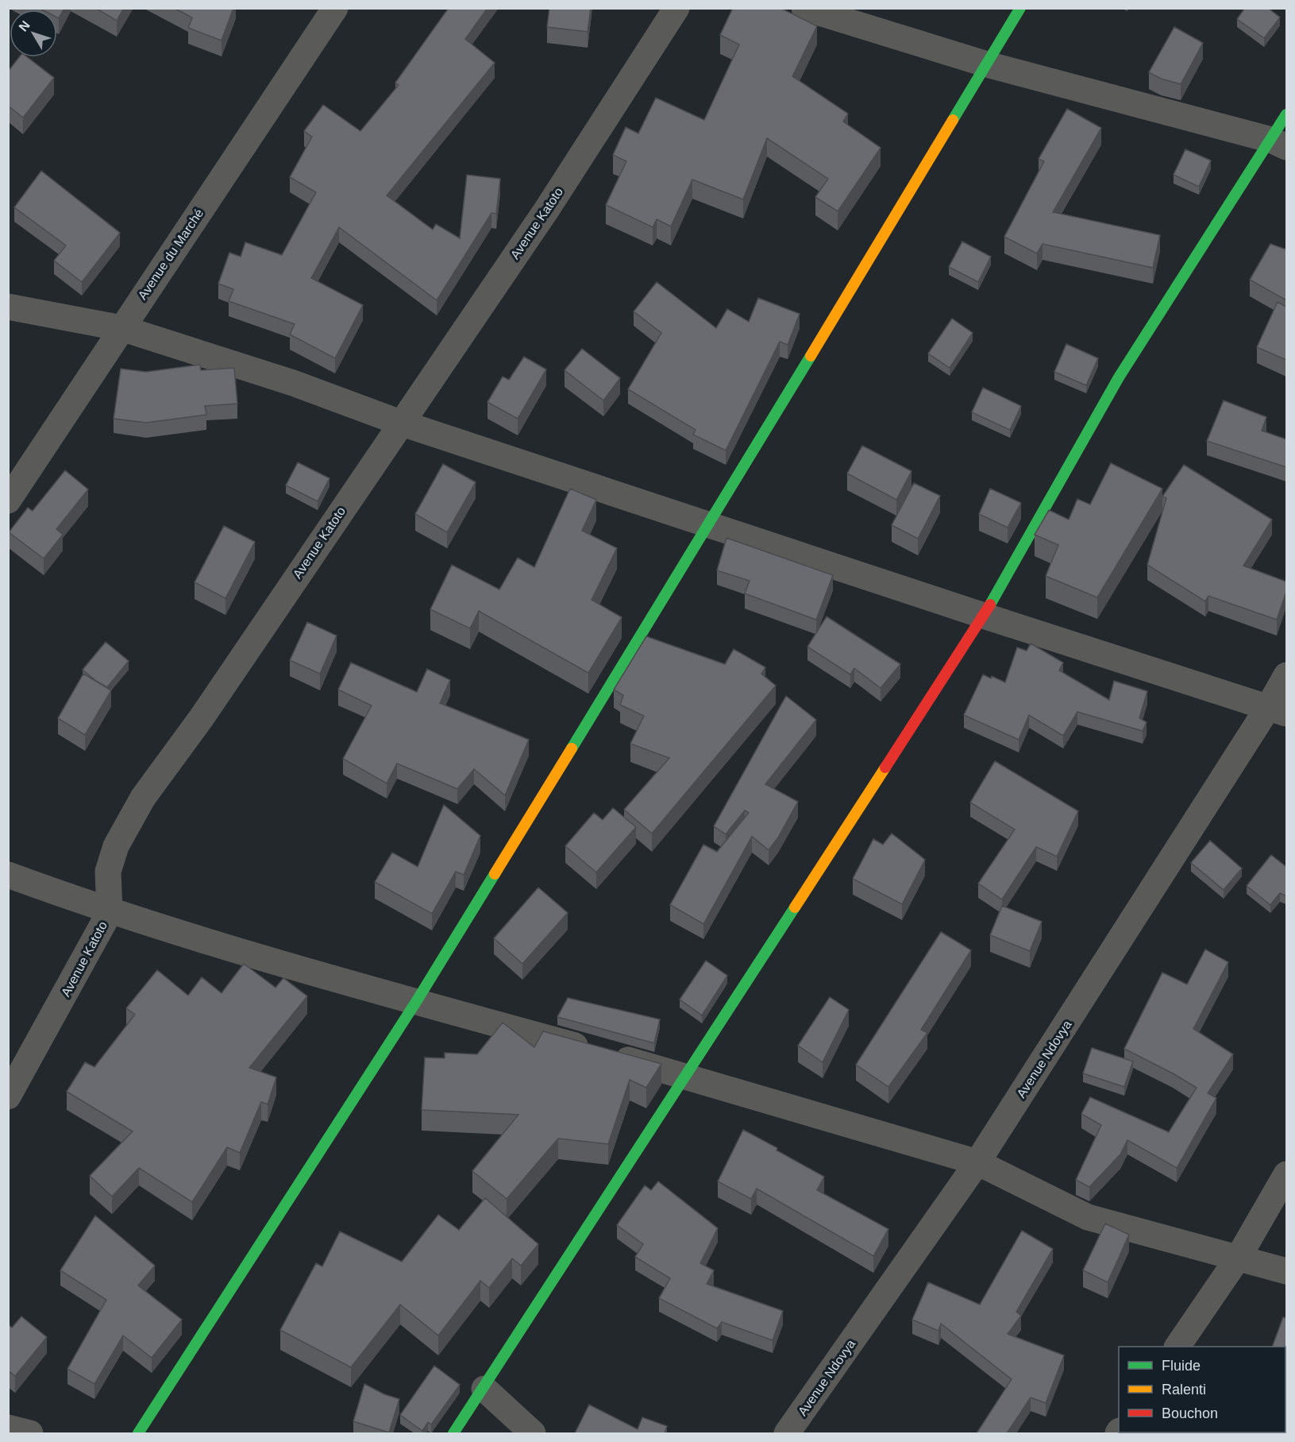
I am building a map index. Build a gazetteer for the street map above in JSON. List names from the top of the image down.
{
  "streets": {
    "street": ["Avenue Katoto", "Avenue du Marché", "Avenue Ndovya"]
  },
  "legend": ["Fluide", "Ralenti", "Bouchon"],
  "north": "top left"
}
